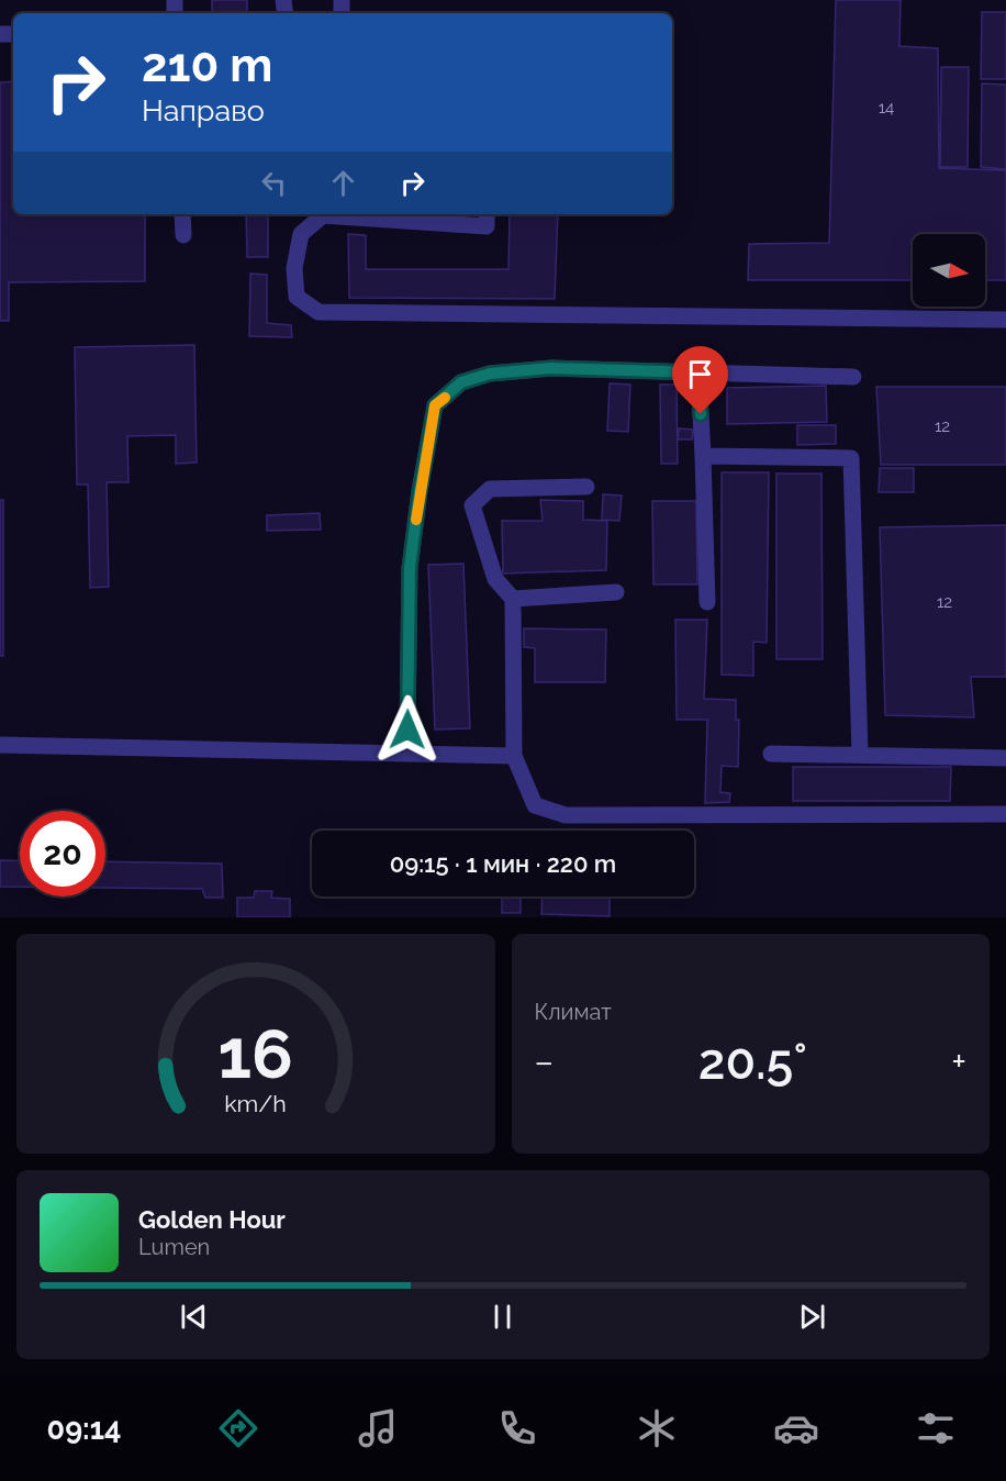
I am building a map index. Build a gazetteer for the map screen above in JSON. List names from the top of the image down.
{
  "house_numbers": ["14", "12", "12"],
  "north": "right",
  "page": {
    "turn": ["210 m", "Направо"],
    "limit": "20",
    "trip": "09:15 · 1 мин · 220 m",
    "tile": "Климат",
    "heat": ["−", "20.5°", "+"],
    "song": ["Golden Hour", "Lumen"],
    "tabs": "09:14",
    "gauge": ["16", "km/h"]
  }
}
